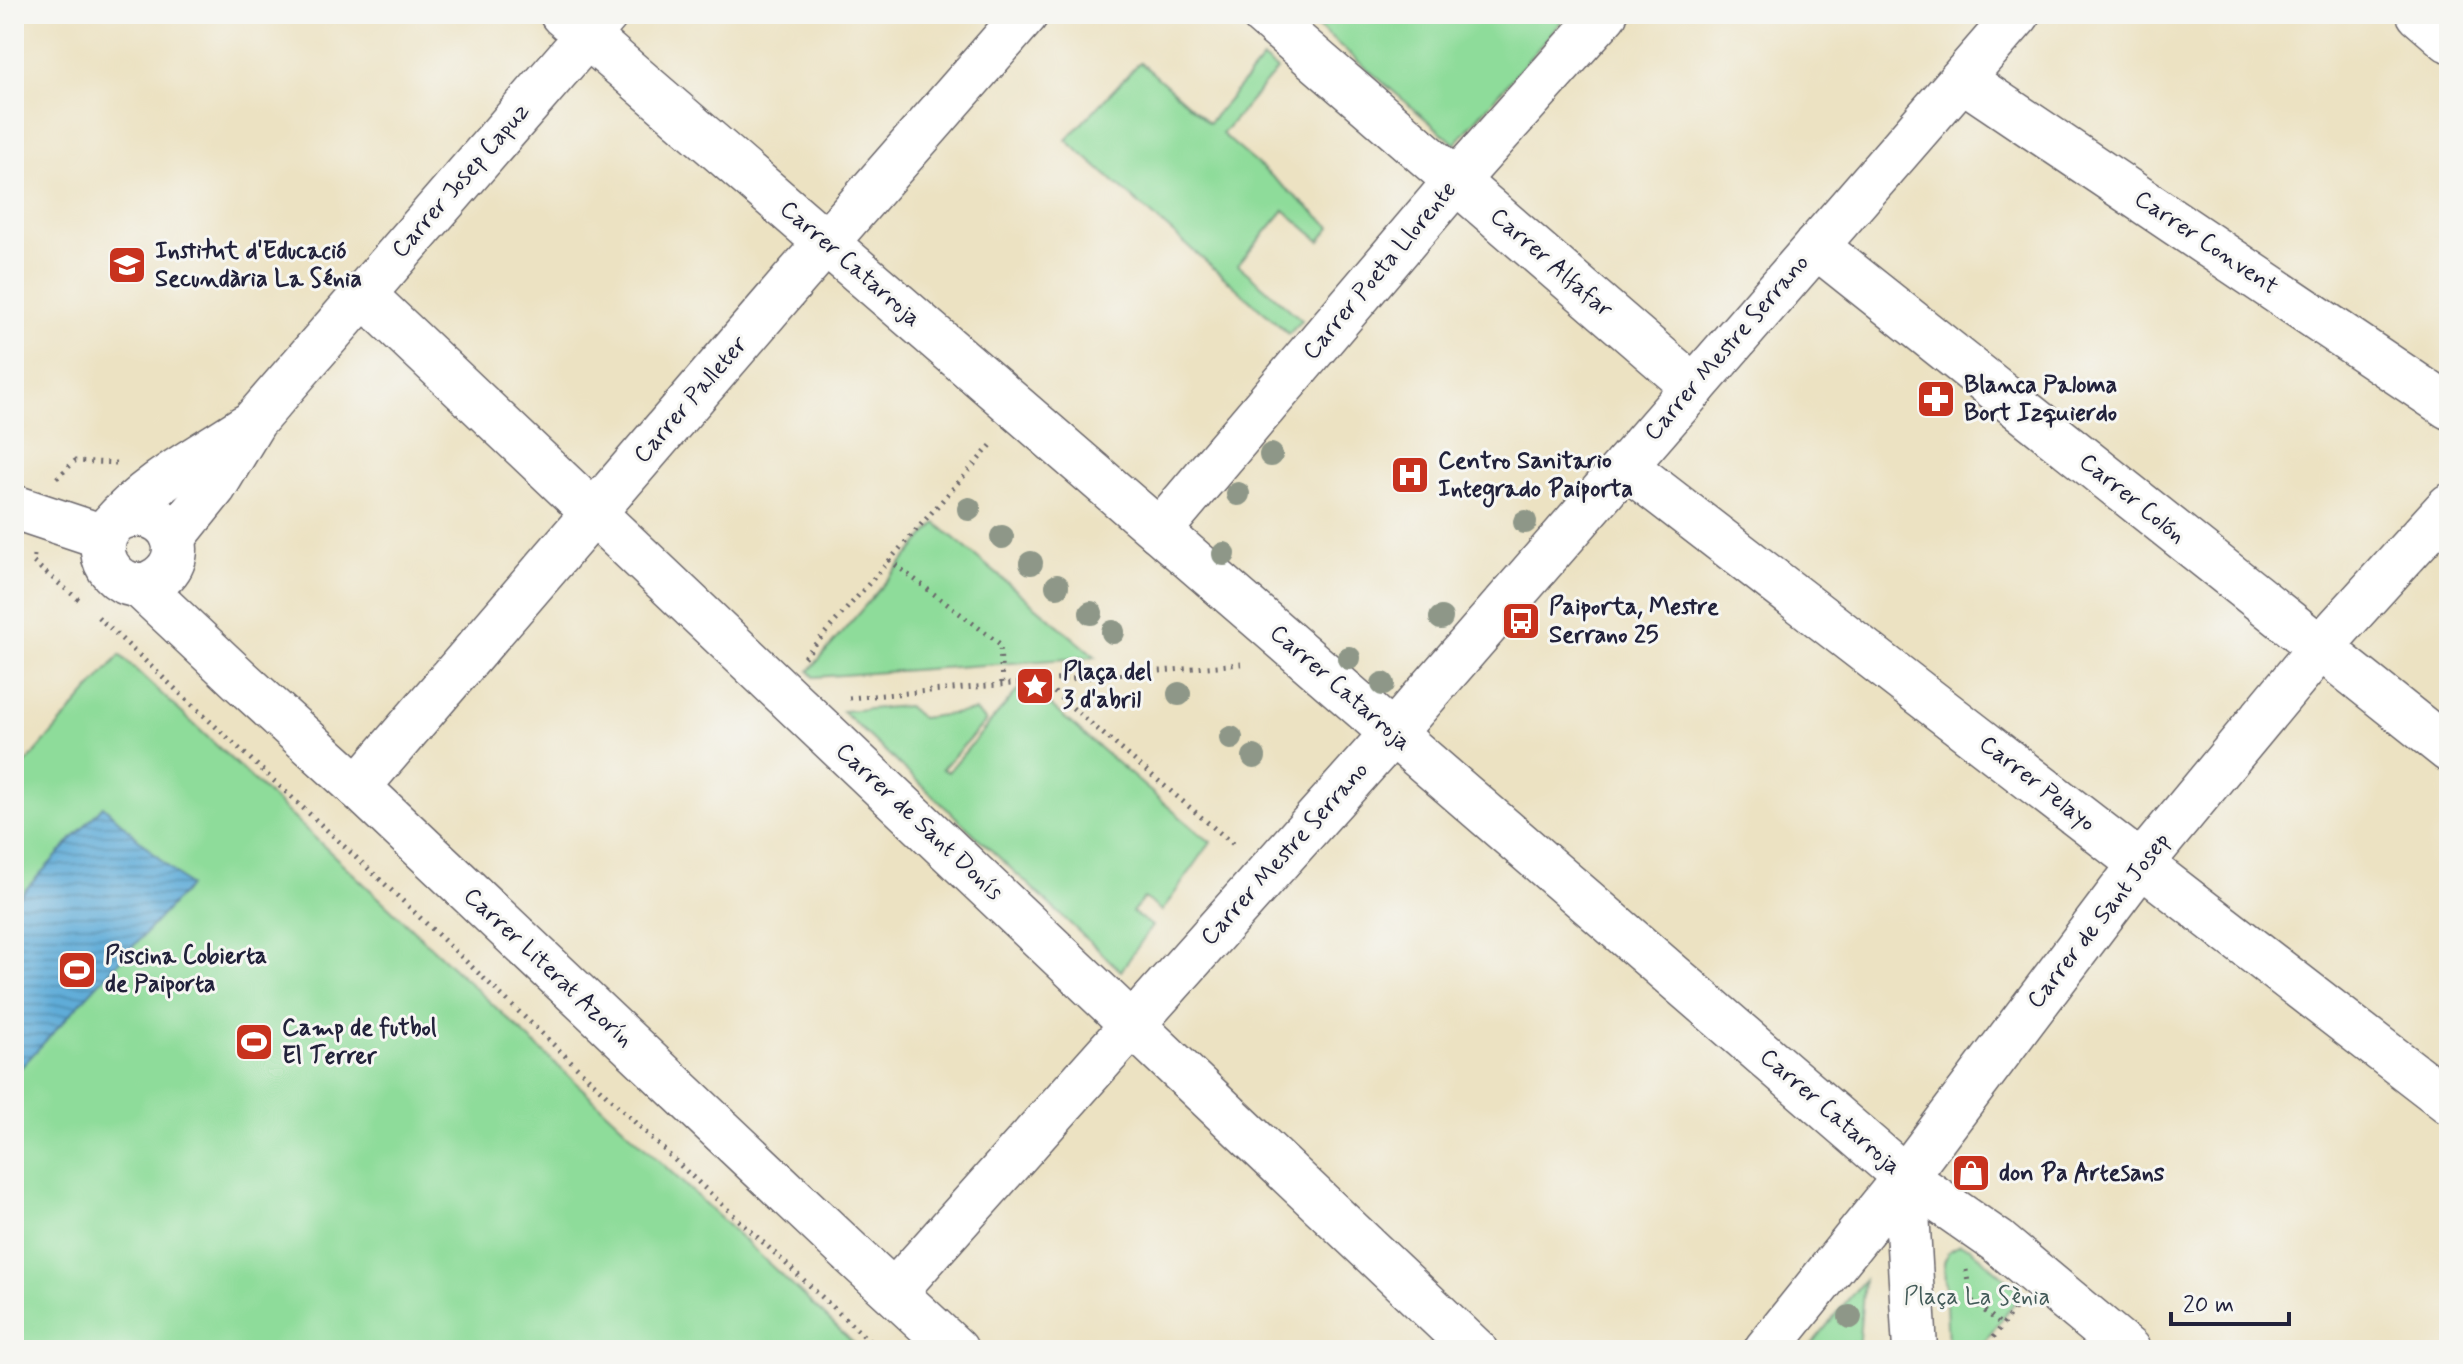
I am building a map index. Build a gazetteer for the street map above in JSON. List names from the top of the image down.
{
  "streets": {
    "street": [
      "Carrer Josep Capuz",
      "Carrer Convent",
      "Carrer Alfafar",
      "Carrer Catarroja",
      "Carrer Poeta Llorente",
      "Carrer Mestre Serrano",
      "Carrer Palleter",
      "Carrer Colón",
      "Carrer Pelayo",
      "Carrer de Sant Donís",
      "Carrer de Sant Josep",
      "Carrer Literat Azorín"
    ]
  },
  "crossings": [
    ["Carrer Josep Capuz", "Carrer Catarroja"],
    ["Carrer Josep Capuz", "Carrer de Sant Donís"],
    ["Carrer Josep Capuz", "Carrer Literat Azorín"],
    ["Carrer Convent", "Carrer Mestre Serrano"],
    ["Carrer Alfafar", "Carrer Poeta Llorente"],
    ["Carrer Alfafar", "Carrer Mestre Serrano"],
    ["Carrer Catarroja", "Carrer Poeta Llorente"],
    ["Carrer Catarroja", "Carrer Mestre Serrano"],
    ["Carrer Catarroja", "Carrer Palleter"],
    ["Carrer Catarroja", "Carrer de Sant Josep"],
    ["Carrer Mestre Serrano", "Carrer Colón"],
    ["Carrer Mestre Serrano", "Carrer Pelayo"],
    ["Carrer Mestre Serrano", "Carrer de Sant Donís"],
    ["Carrer Mestre Serrano", "Carrer Literat Azorín"],
    ["Carrer Palleter", "Carrer de Sant Donís"],
    ["Carrer Palleter", "Carrer Literat Azorín"],
    ["Carrer Colón", "Carrer de Sant Josep"],
    ["Carrer Pelayo", "Carrer de Sant Josep"]
  ],
  "parks": ["Plaça La Sènia"],
  "places": {
    "school or university": ["Institut d'Educació Secundària La Sénia"],
    "pharmacy": ["Blanca Paloma Bort Izquierdo"],
    "hospital": ["Centro Sanitario Integrado Paiporta"],
    "bus stop": ["Paiporta, Mestre Serrano 25"],
    "place": ["Plaça del 3 d'abril"],
    "sports": ["Piscina Cobierta de Paiporta", "Camp de futbol El Terrer"],
    "shop": ["don Pa Artesans"]
  },
  "scale_bar": "20 m"
}
